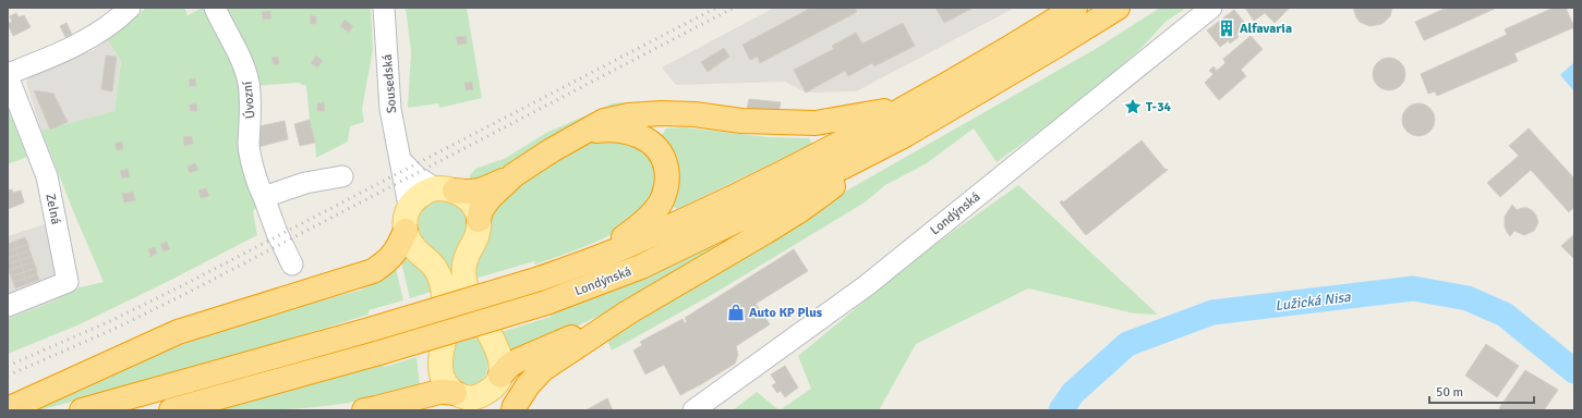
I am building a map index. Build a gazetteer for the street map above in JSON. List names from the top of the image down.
{
  "streets": {
    "highway": ["Londýnská"],
    "street": ["Sousedská", "Úvozní", "Zelná"]
  },
  "water": ["Lužická Nisa"],
  "places": {
    "building": ["Alfavaria"],
    "place": ["T-34"],
    "shop": ["Auto KP Plus"]
  },
  "scale_bar": "50 m"
}
